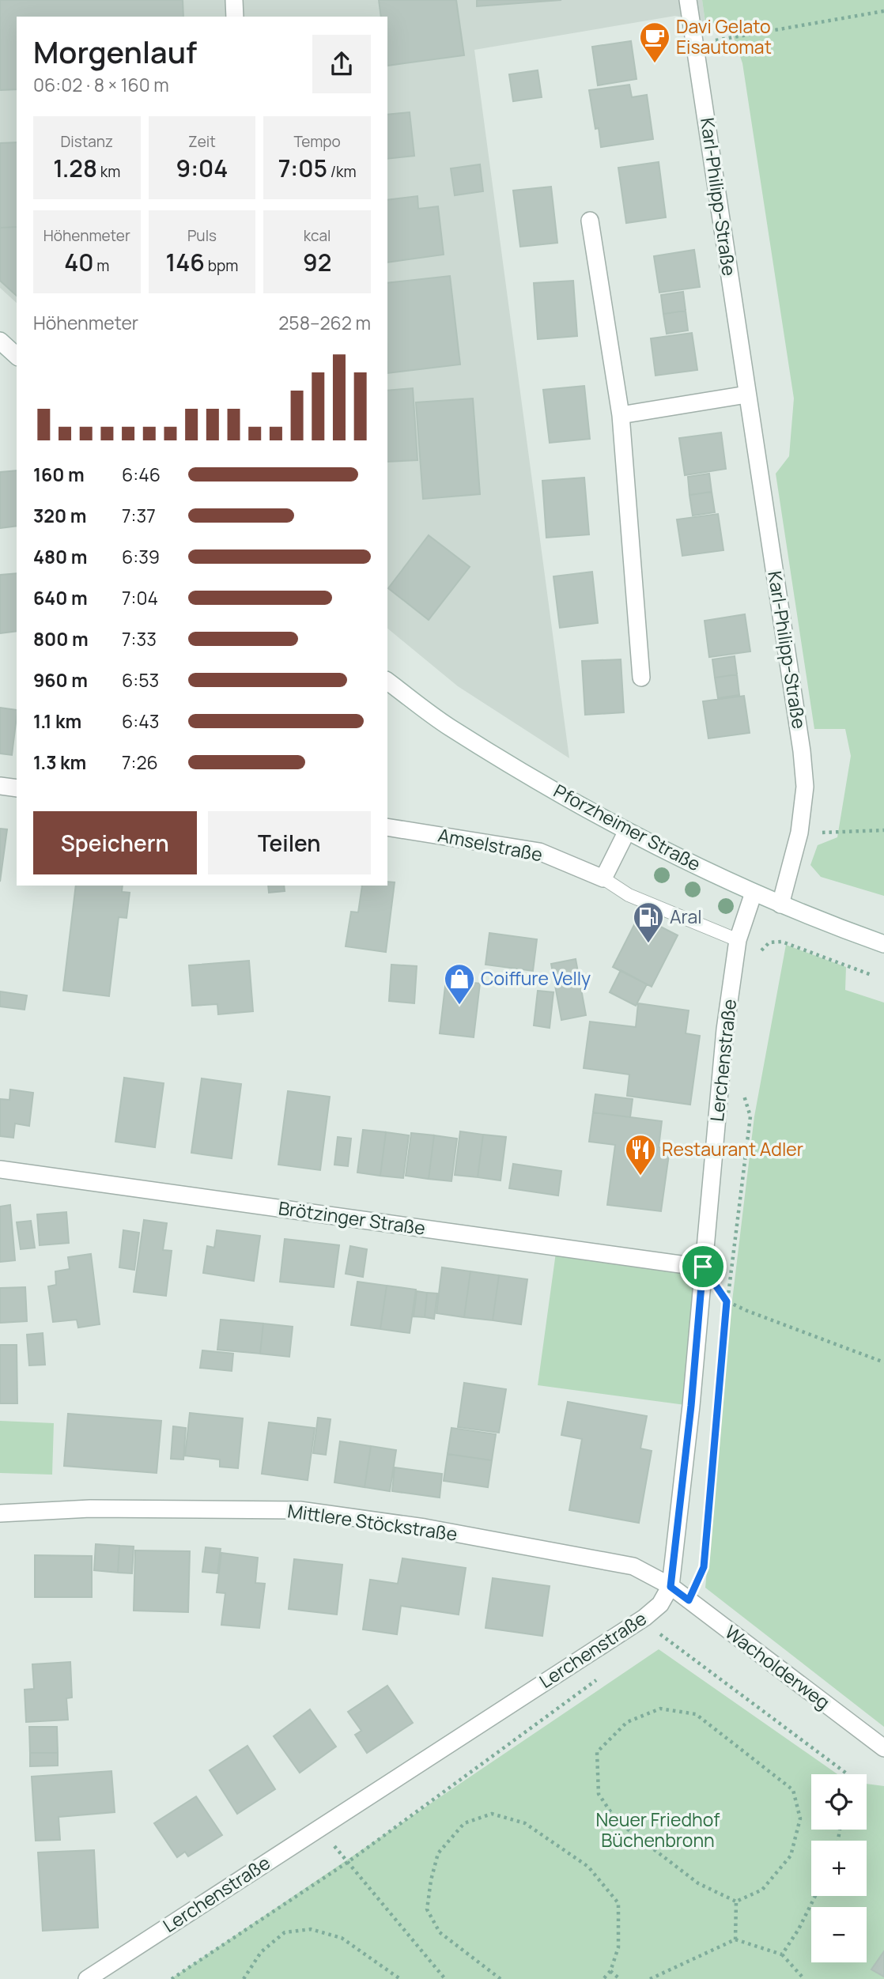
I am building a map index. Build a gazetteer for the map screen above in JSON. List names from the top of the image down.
{
  "streets": {
    "street": [
      "Karl-Philipp-Straße",
      "Pforzheimer Straße",
      "Amselstraße",
      "Lerchenstraße",
      "Brötzinger Straße",
      "Mittlere Stöckstraße",
      "Wacholderweg"
    ]
  },
  "crossings": [
    ["Karl-Philipp-Straße", "Pforzheimer Straße"],
    ["Pforzheimer Straße", "Lerchenstraße"],
    ["Lerchenstraße", "Brötzinger Straße"],
    ["Lerchenstraße", "Mittlere Stöckstraße"],
    ["Lerchenstraße", "Wacholderweg"],
    ["Mittlere Stöckstraße", "Wacholderweg"]
  ],
  "parks": ["Neuer Friedhof Büchenbronn"],
  "places": {
    "cafe": ["Davi Gelato Eisautomat"],
    "fuel station": ["Aral"],
    "shop": ["Coiffure Velly"],
    "restaurant": ["Restaurant Adler"]
  },
  "page": {
    "heading": ["Morgenlauf", "06:02 · 8 × 160 m"],
    "stats": [
      ["Distanz", "1.28 km"],
      ["Zeit", "9:04"],
      ["Tempo", "7:05 /km"],
      ["Höhenmeter", "40 m"],
      ["Puls", "146 bpm"],
      ["kcal", "92"]
    ],
    "chart": ["Höhenmeter", "258–262 m"],
    "list": [
      {
        "name": "160 m",
        "note": "6:46"
      },
      {
        "name": "320 m",
        "note": "7:37"
      },
      {
        "name": "480 m",
        "note": "6:39"
      },
      {
        "name": "640 m",
        "note": "7:04"
      },
      {
        "name": "800 m",
        "note": "7:33"
      },
      {
        "name": "960 m",
        "note": "6:53"
      },
      {
        "name": "1.1 km",
        "note": "6:43"
      },
      {
        "name": "1.3 km",
        "note": "7:26"
      }
    ],
    "buttons": ["Speichern", "Teilen"],
    "map_buttons": ["+", "−"]
  }
}
